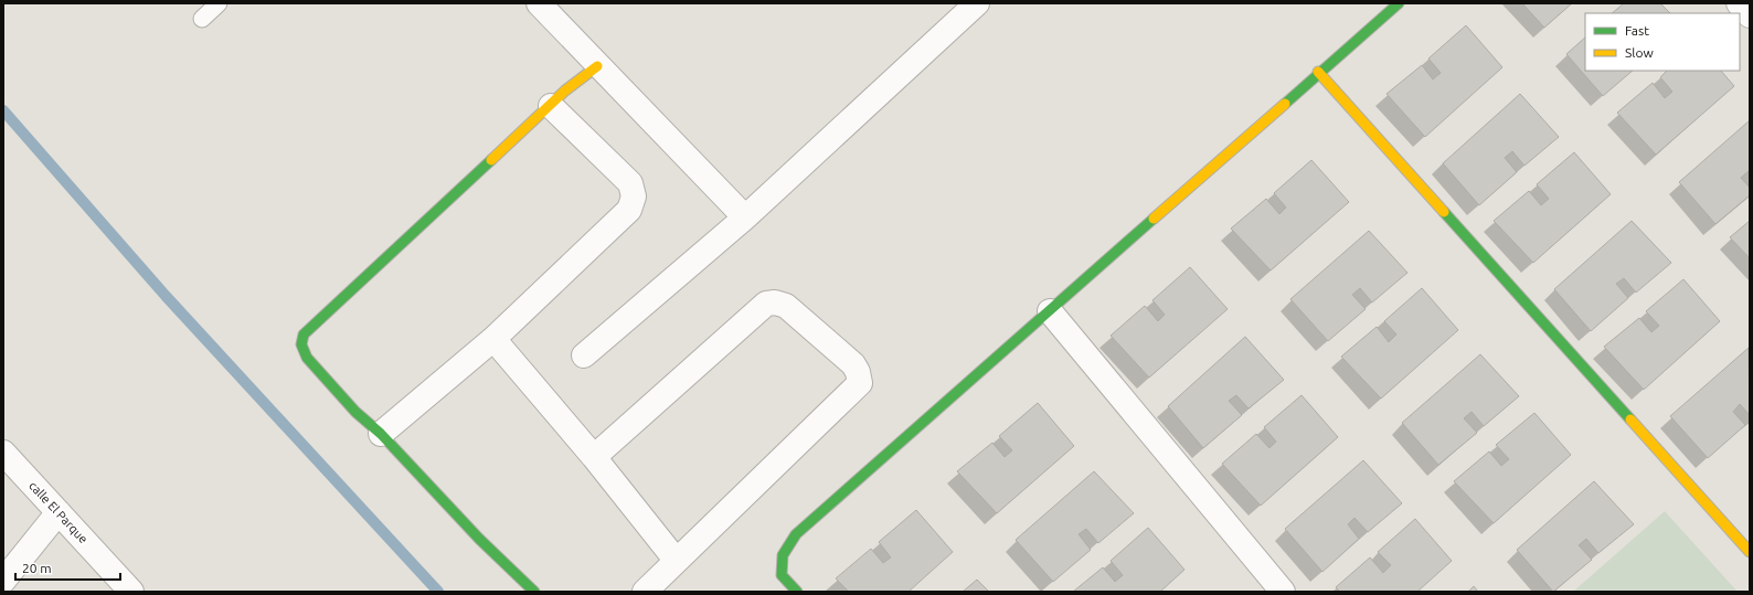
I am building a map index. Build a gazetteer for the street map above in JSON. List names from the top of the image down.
{
  "streets": {
    "street": ["calle El Parque"]
  },
  "legend": ["Fast", "Slow"],
  "scale_bar": "20 m"
}
